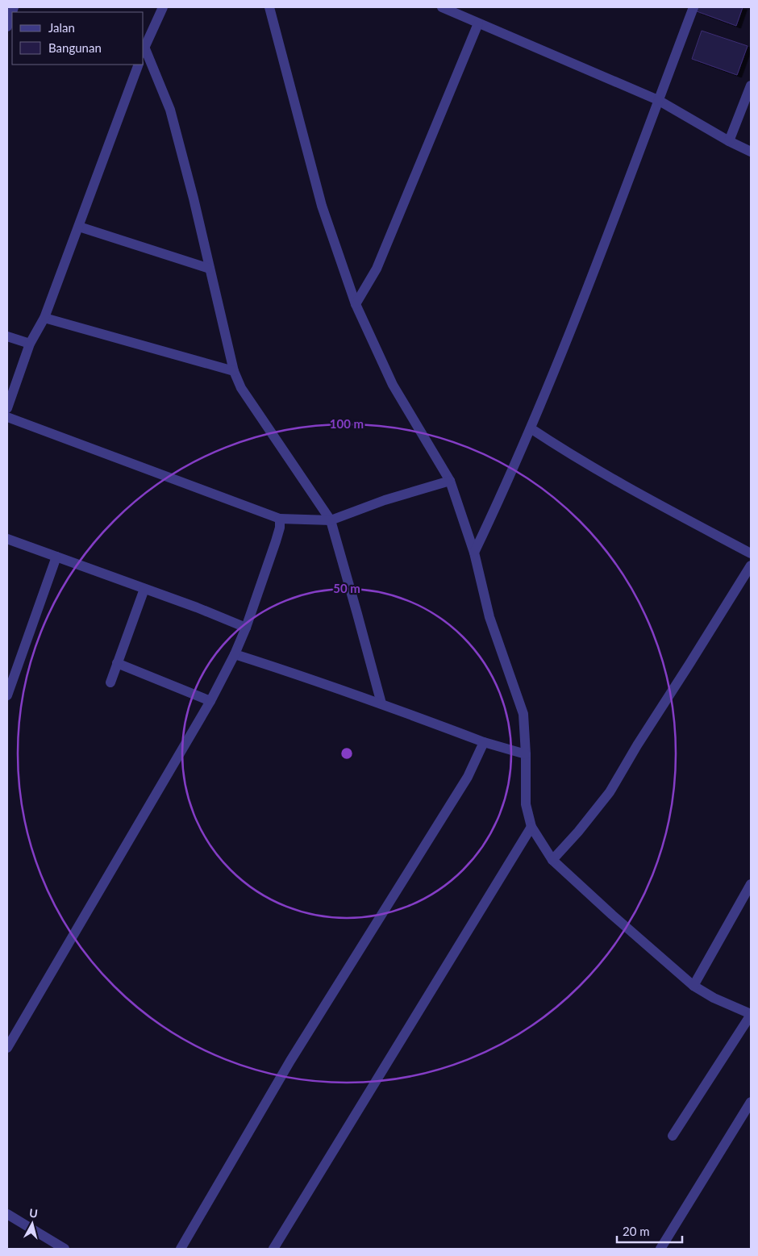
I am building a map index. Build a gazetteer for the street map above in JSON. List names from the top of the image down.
{
  "legend": ["Jalan", "Bangunan"],
  "scale_bar": "20 m",
  "north": "top",
  "rings": ["100 m", "50 m"]
}
